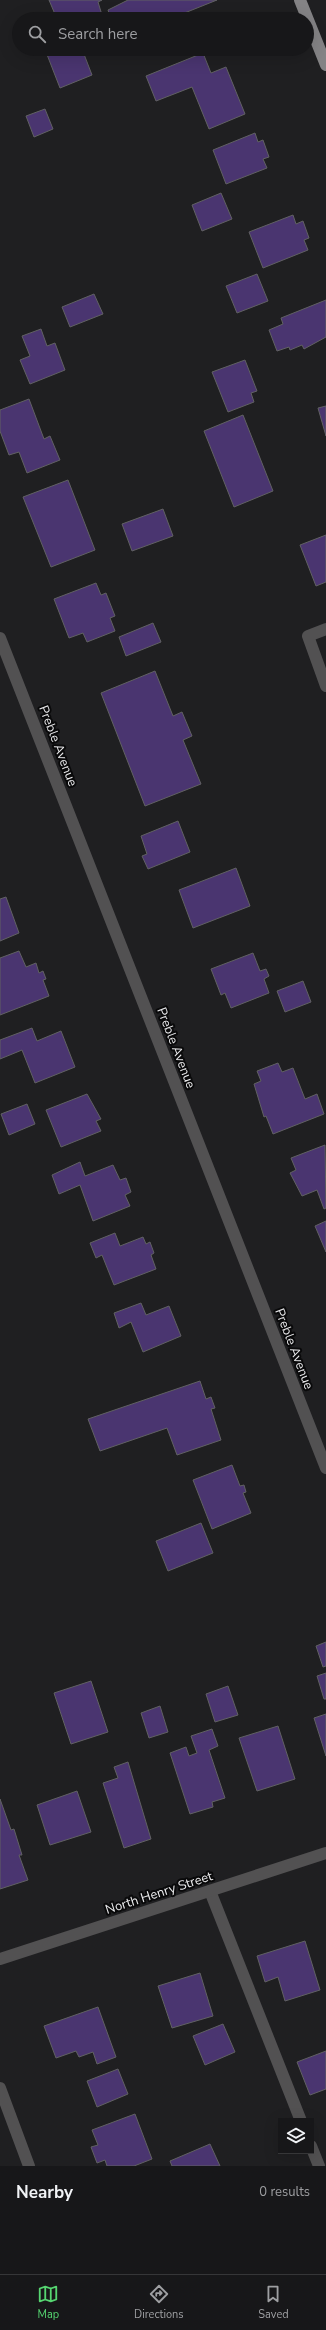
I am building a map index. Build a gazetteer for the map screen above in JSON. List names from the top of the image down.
{
  "streets": {
    "street": ["Preble Avenue", "North Henry Street"]
  },
  "page": {
    "search": "Search here",
    "heading": ["Nearby", "0 results"],
    "nav": ["Map", "Directions", "Saved"]
  }
}
